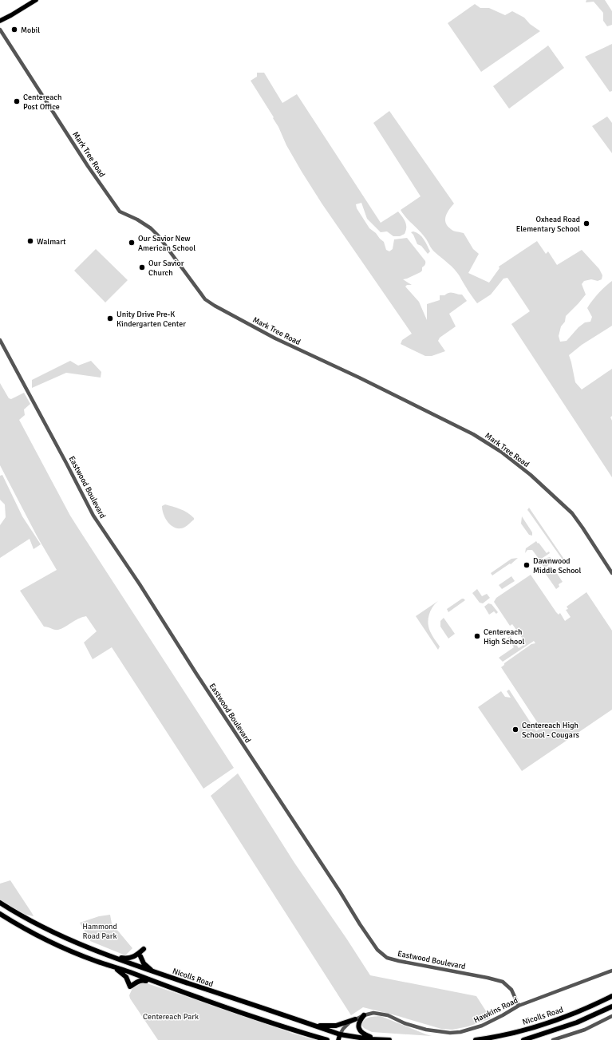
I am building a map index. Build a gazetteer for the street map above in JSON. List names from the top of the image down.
{
  "streets": {
    "highway": ["Nicolls Road"],
    "main road": ["Hawkins Road"],
    "street": ["Mark Tree Road", "Eastwood Boulevard"]
  },
  "crossings": [
    ["Eastwood Boulevard", "Hawkins Road"],
    ["Nicolls Road", "Hawkins Road"]
  ],
  "parks": ["Hammond Road Park", "Centereach Park"],
  "places": [
    "Mobil",
    "Centereach Post Office",
    "Oxhead Road Elementary School",
    "Walmart",
    "Our Savior New American School",
    "Our Savior Church",
    "Unity Drive Pre-K Kindergarten Center",
    "Dawnwood Middle School",
    "Centereach High School",
    "Centereach High School - Cougars"
  ]
}
